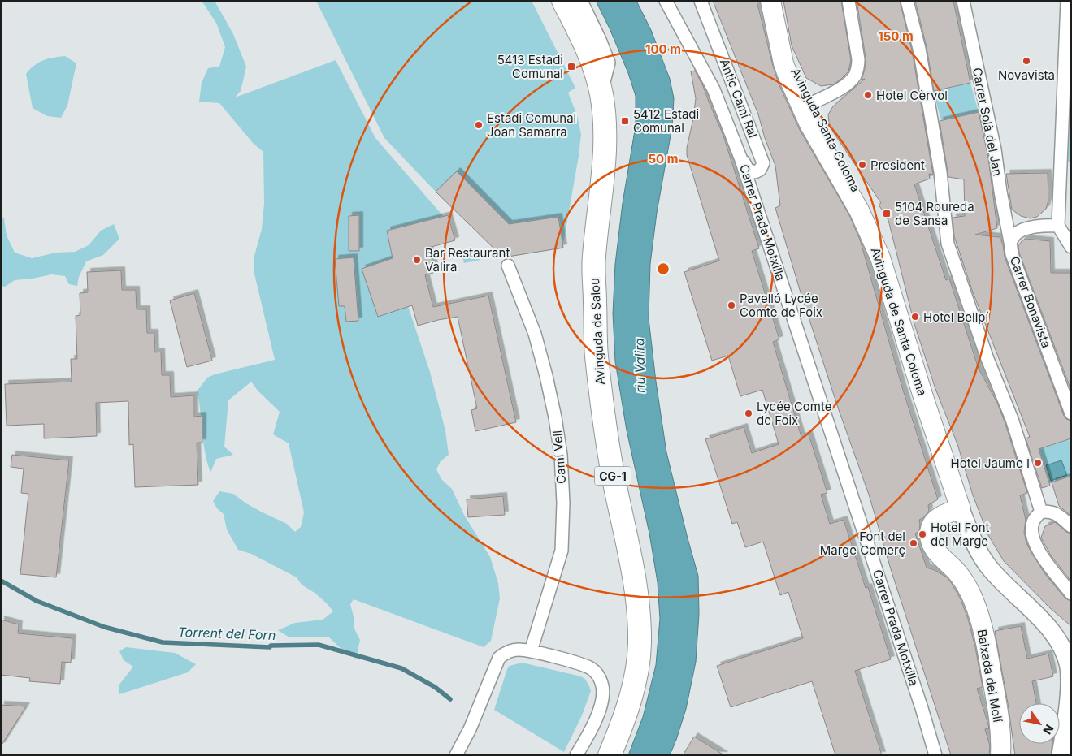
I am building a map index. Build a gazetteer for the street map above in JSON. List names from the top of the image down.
{
  "streets": {
    "highway": ["Avinguda de Salou", "CG-1"],
    "main road": ["Avinguda Santa Coloma", "Avinguda de Santa Coloma", "Baixada del Molí"],
    "street": [
      "Antic Camí Ral",
      "Carrer Solà del Jan",
      "Carrer Prada Motxilla",
      "Carrer Bonavista",
      "Camí Vell"
    ]
  },
  "crossings": [
    ["Antic Camí Ral", "Carrer Prada Motxilla"],
    ["Carrer Solà del Jan", "Carrer Bonavista"],
    ["Avinguda Santa Coloma", "Avinguda de Santa Coloma"],
    ["Avinguda de Santa Coloma", "Baixada del Molí"]
  ],
  "water": ["riu Valira", "Torrent del Forn"],
  "places": {
    "other": [
      "Novavista",
      "Hotel Cèrvol",
      "Estadi Comunal Joan Samarra",
      "President",
      "Bar Restaurant Valira",
      "Pavelló Lycée Comte de Foix",
      "Hotel Bellpí",
      "Lycée Comte de Foix",
      "Hotel Jaume I",
      "Hotel Font del Marge",
      "Font del Marge Comerç"
    ],
    "transit": ["5413 Estadi Comunal", "5412 Estadi Comunal", "5104 Roureda de Sansa"]
  },
  "north": "bottom right",
  "rings": ["150 m", "100 m", "50 m"]
}
